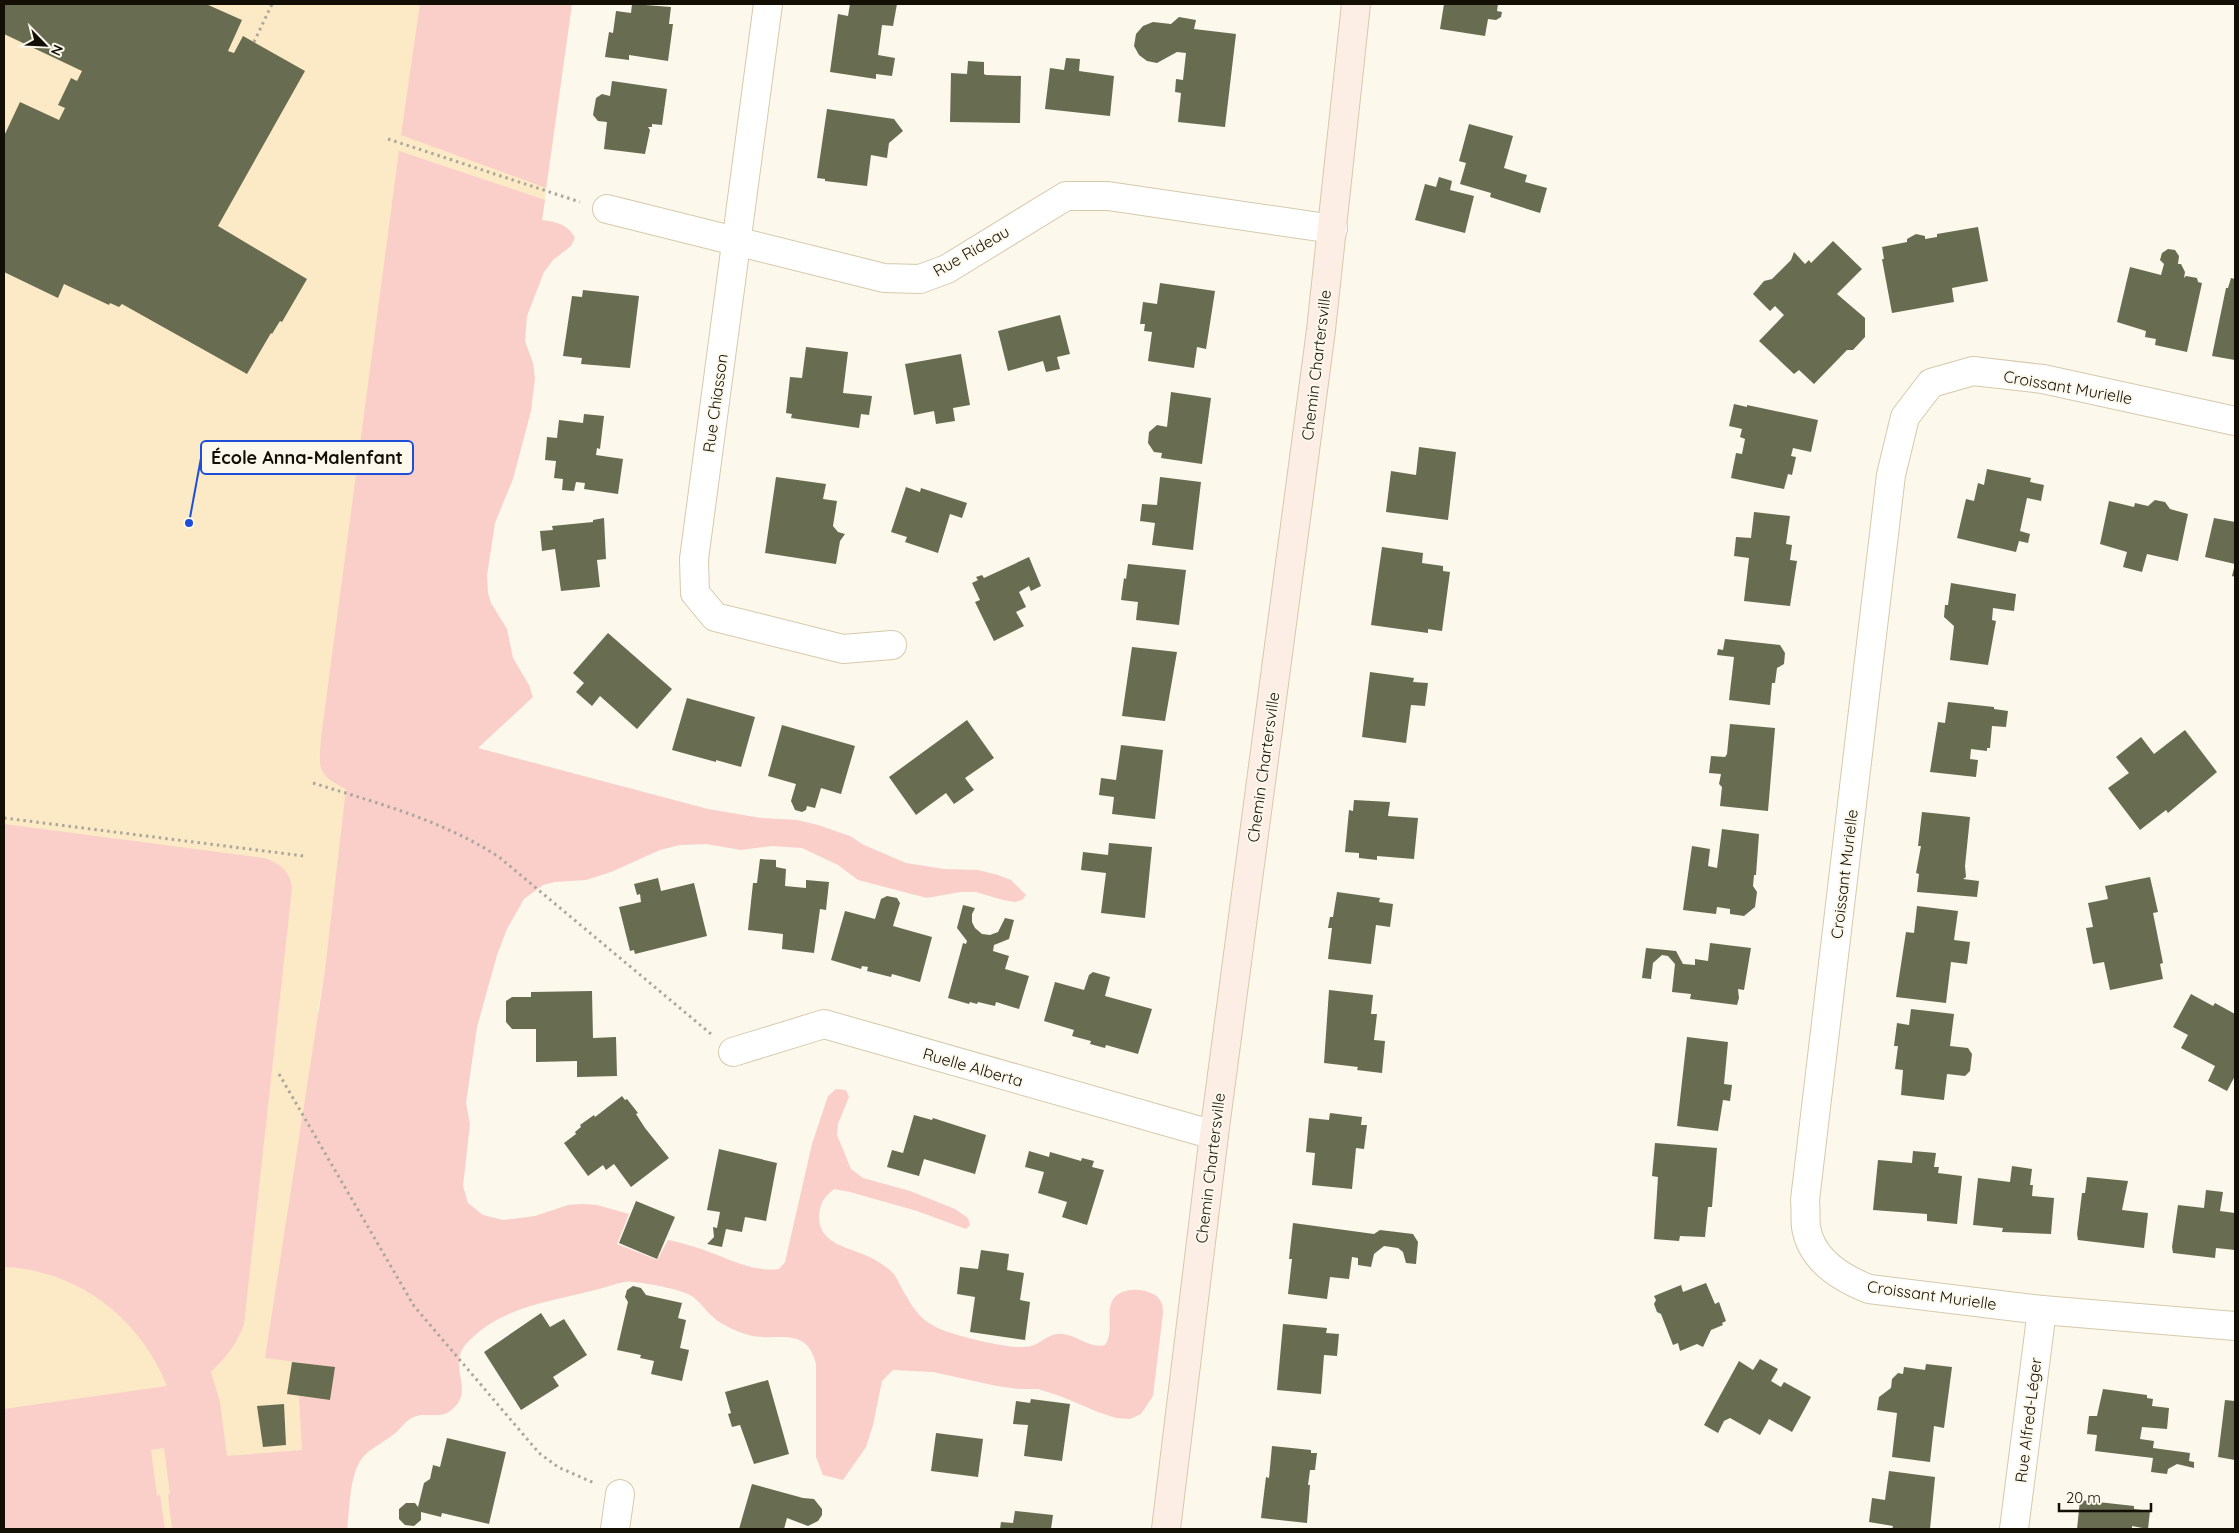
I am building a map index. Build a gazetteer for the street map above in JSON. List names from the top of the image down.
{
  "streets": {
    "street": [
      "Rue Rideau",
      "Chemin Chartersville",
      "Croissant Murielle",
      "Rue Chiasson",
      "Ruelle Alberta",
      "Rue Alfred-Léger"
    ]
  },
  "crossings": [
    ["Rue Rideau", "Chemin Chartersville"],
    ["Rue Rideau", "Rue Chiasson"],
    ["Chemin Chartersville", "Ruelle Alberta"],
    ["Croissant Murielle", "Rue Alfred-Léger"]
  ],
  "places": ["École Anna-Malenfant"],
  "scale_bar": "20 m",
  "north": "bottom right"
}
